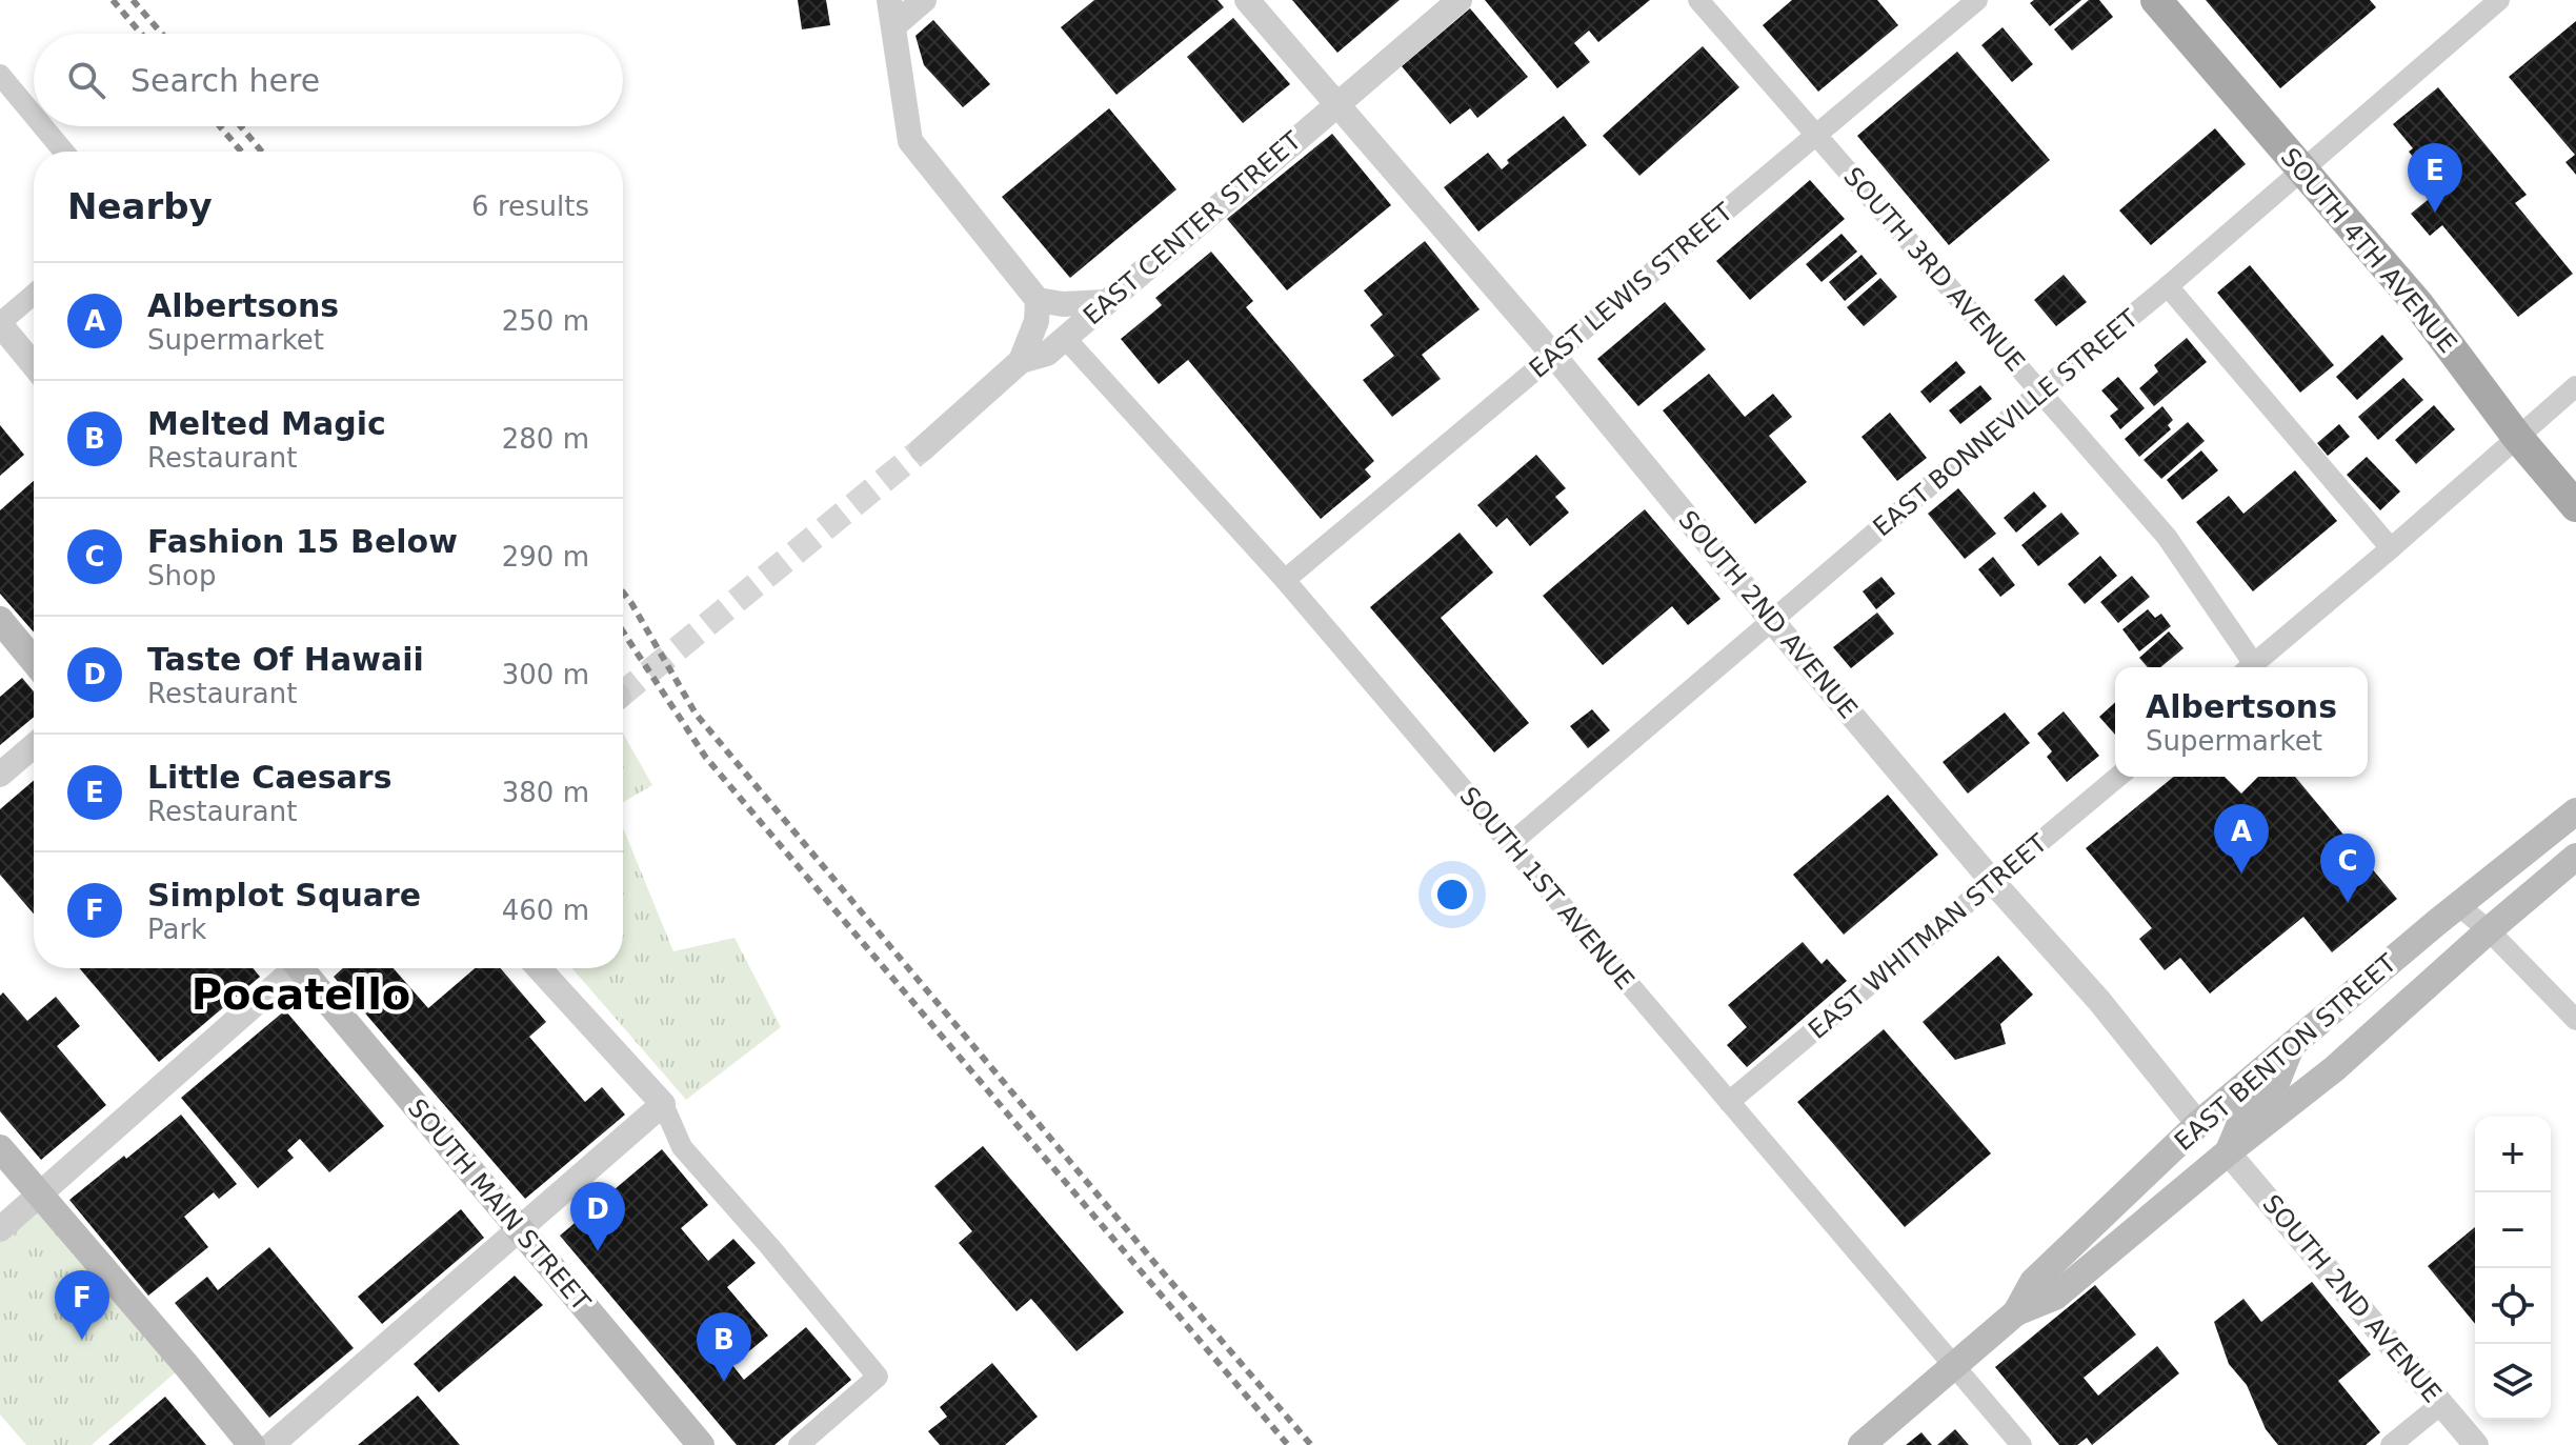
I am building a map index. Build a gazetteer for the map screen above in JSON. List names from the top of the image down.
{
  "streets": {
    "main road": ["SOUTH 4TH AVENUE", "EAST BENTON STREET", "SOUTH MAIN STREET"],
    "street": [
      "EAST CENTER STREET",
      "SOUTH 3RD AVENUE",
      "EAST LEWIS STREET",
      "EAST BONNEVILLE STREET",
      "SOUTH 2ND AVENUE",
      "SOUTH 1ST AVENUE",
      "EAST WHITMAN STREET"
    ]
  },
  "crossings": [
    ["EAST CENTER STREET", "SOUTH 2ND AVENUE"],
    ["EAST CENTER STREET", "SOUTH 1ST AVENUE"],
    ["SOUTH 4TH AVENUE", "EAST BONNEVILLE STREET"],
    ["SOUTH 3RD AVENUE", "EAST LEWIS STREET"],
    ["SOUTH 3RD AVENUE", "EAST BONNEVILLE STREET"],
    ["EAST LEWIS STREET", "SOUTH 2ND AVENUE"],
    ["EAST LEWIS STREET", "SOUTH 1ST AVENUE"],
    ["EAST BONNEVILLE STREET", "SOUTH 2ND AVENUE"],
    ["EAST BONNEVILLE STREET", "SOUTH 1ST AVENUE"],
    ["SOUTH 2ND AVENUE", "EAST WHITMAN STREET"],
    ["SOUTH 2ND AVENUE", "EAST BENTON STREET"],
    ["SOUTH 1ST AVENUE", "EAST WHITMAN STREET"]
  ],
  "districts": ["Pocatello"],
  "page": {
    "search": "Search here",
    "pins": [
      "E",
      "A",
      "C",
      "D",
      "F",
      "B"
    ],
    "heading": ["Nearby", "6 results"],
    "list": [
      {
        "mark": "A",
        "name": "Albertsons",
        "note": "Supermarket",
        "value": "250 m"
      },
      {
        "mark": "B",
        "name": "Melted Magic",
        "note": "Restaurant",
        "value": "280 m"
      },
      {
        "mark": "C",
        "name": "Fashion 15 Below",
        "note": "Shop",
        "value": "290 m"
      },
      {
        "mark": "D",
        "name": "Taste Of Hawaii",
        "note": "Restaurant",
        "value": "300 m"
      },
      {
        "mark": "E",
        "name": "Little Caesars",
        "note": "Restaurant",
        "value": "380 m"
      },
      {
        "mark": "F",
        "name": "Simplot Square",
        "note": "Park",
        "value": "460 m"
      }
    ],
    "popup": ["Albertsons", "Supermarket"],
    "map_buttons": ["+", "−"]
  }
}
